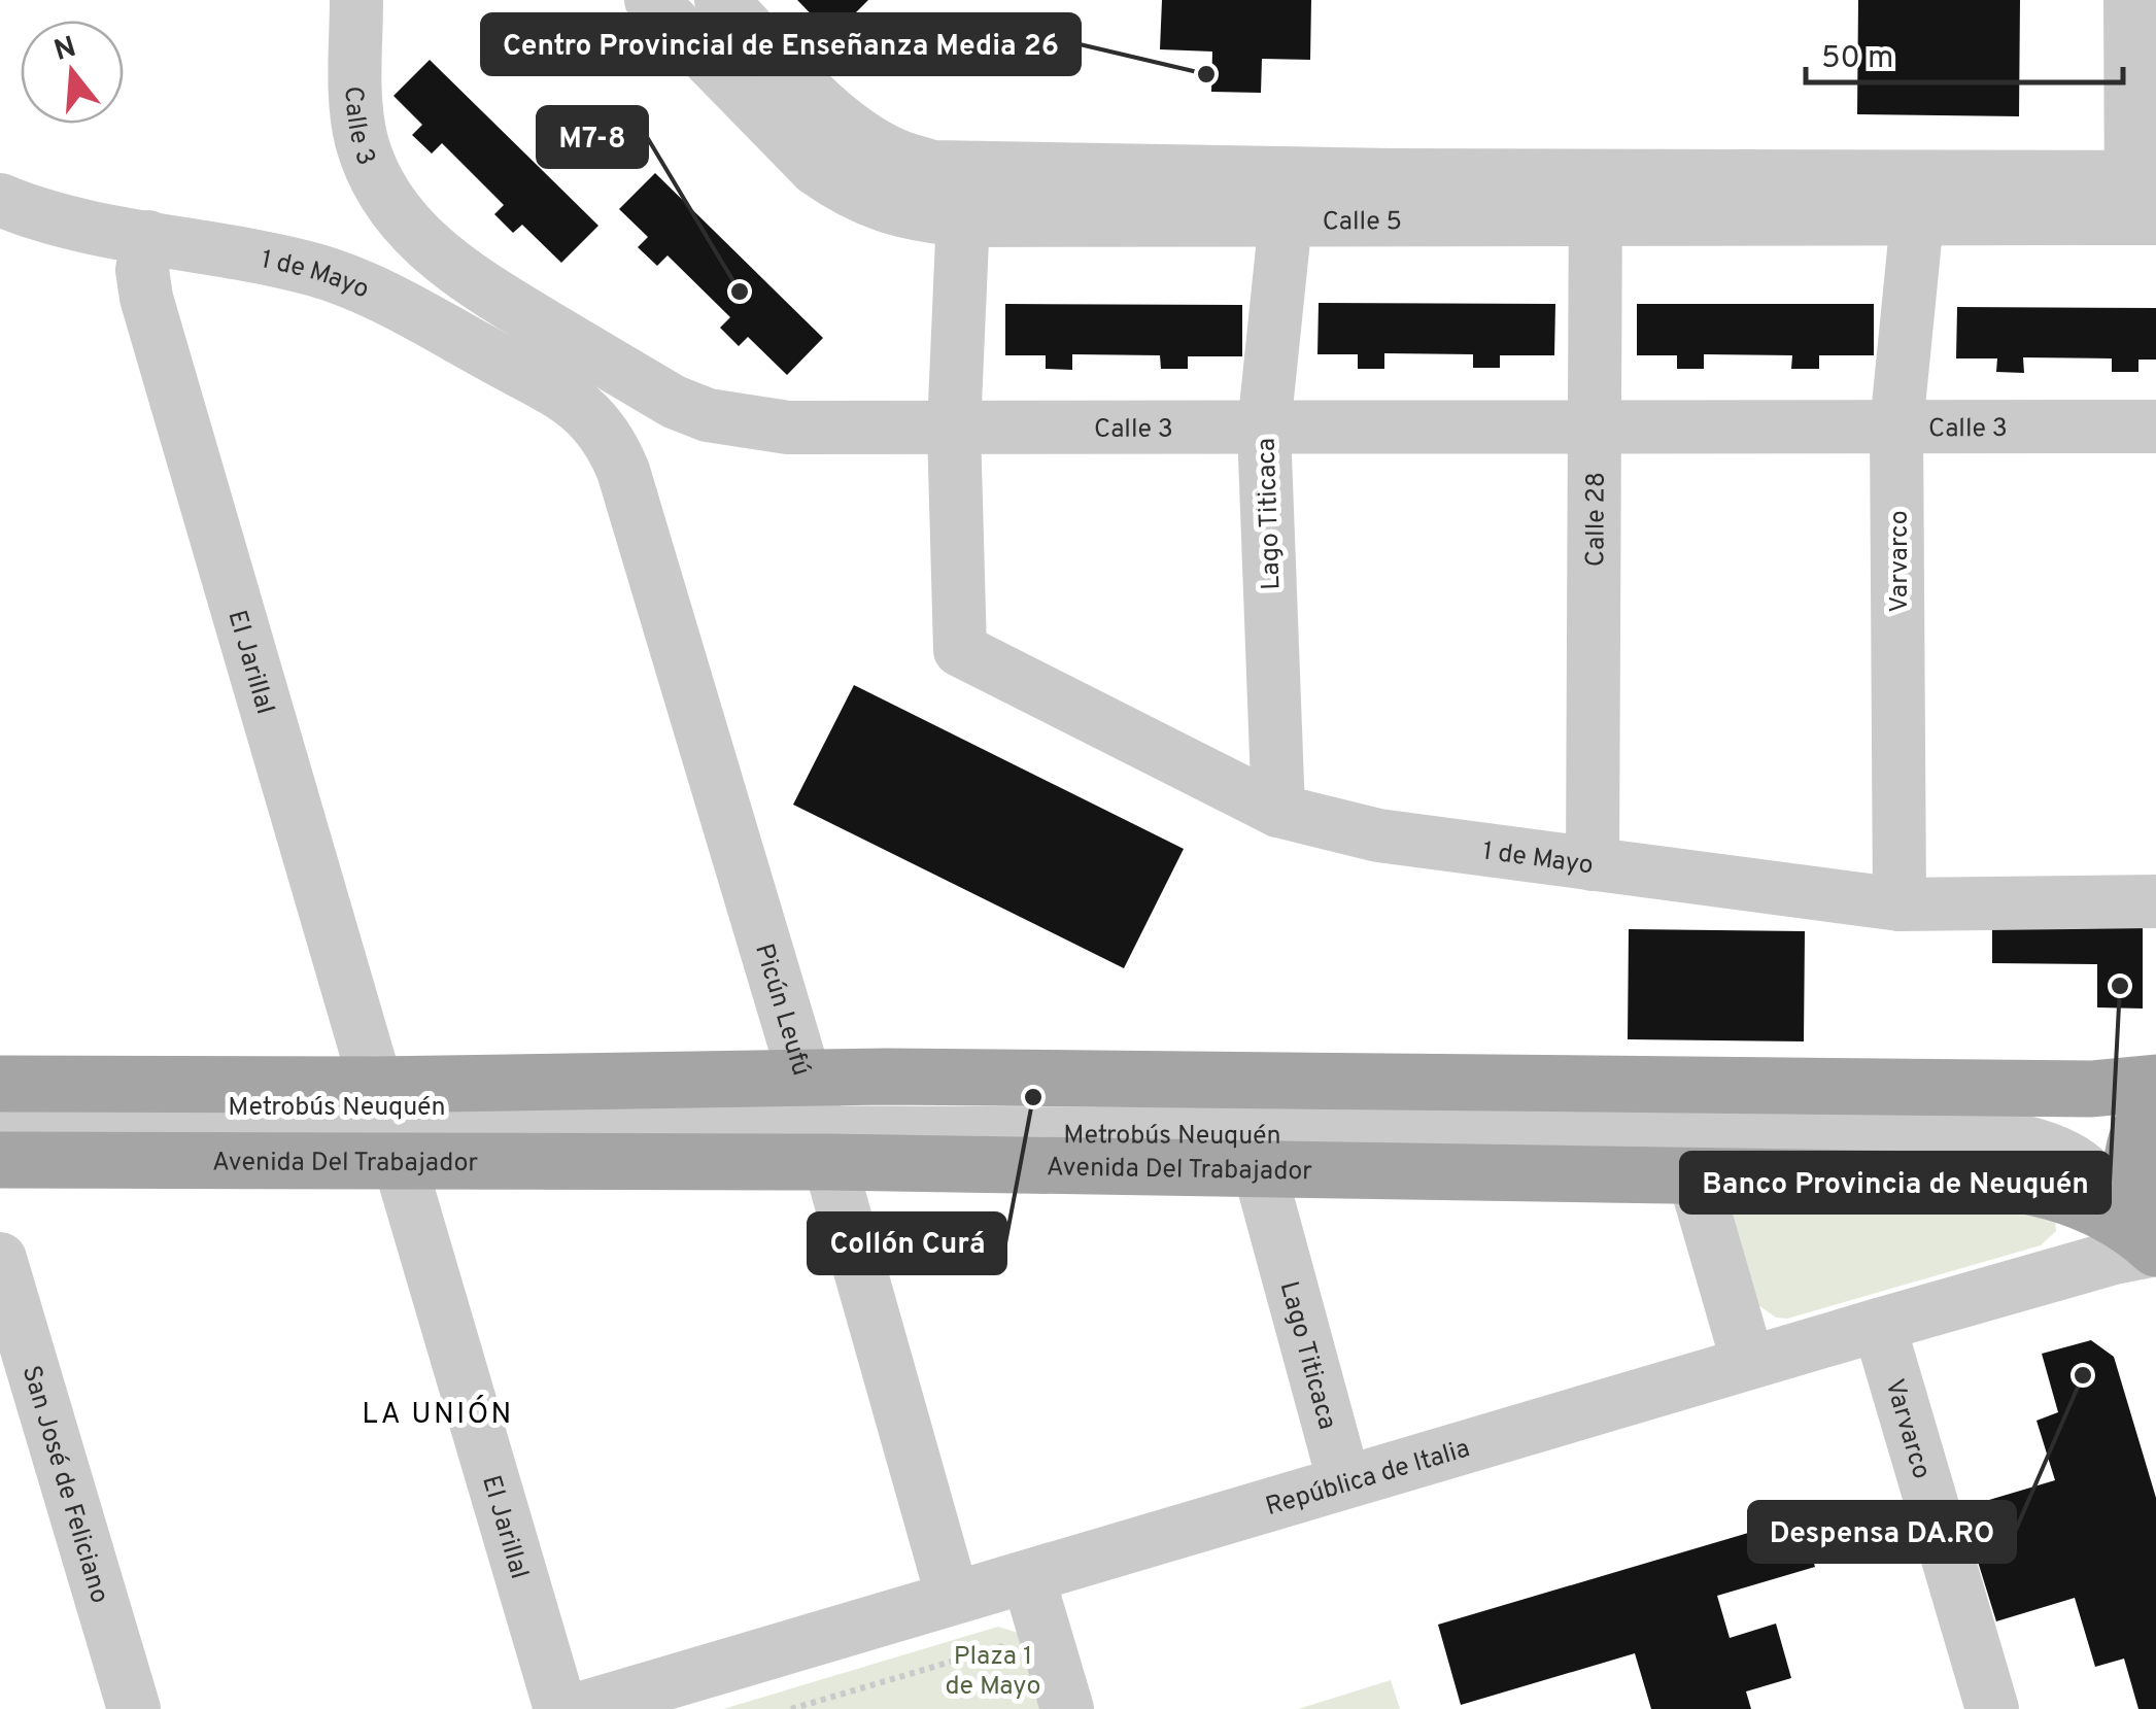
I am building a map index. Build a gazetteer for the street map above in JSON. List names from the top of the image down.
{
  "streets": {
    "main road": ["Avenida Del Trabajador"],
    "street": [
      "Calle 3",
      "Calle 5",
      "1 de Mayo",
      "Lago Titicaca",
      "Calle 28",
      "Varvarco",
      "El Jarillal",
      "Picún Leufú",
      "Metrobús Neuquén",
      "República de Italia",
      "San José de Feliciano"
    ]
  },
  "crossings": [
    ["Calle 3", "1 de Mayo"],
    ["Calle 3", "Lago Titicaca"],
    ["Calle 3", "Calle 28"],
    ["Calle 3", "Varvarco"],
    ["Calle 5", "Lago Titicaca"],
    ["Calle 5", "Calle 28"],
    ["Calle 5", "Varvarco"],
    ["1 de Mayo", "Lago Titicaca"],
    ["1 de Mayo", "Calle 28"],
    ["1 de Mayo", "Varvarco"],
    ["1 de Mayo", "El Jarillal"],
    ["1 de Mayo", "Picún Leufú"],
    ["Lago Titicaca", "Avenida Del Trabajador"],
    ["Lago Titicaca", "República de Italia"],
    ["Varvarco", "República de Italia"],
    ["El Jarillal", "Avenida Del Trabajador"],
    ["Picún Leufú", "Metrobús Neuquén"],
    ["Picún Leufú", "Avenida Del Trabajador"],
    ["Picún Leufú", "República de Italia"],
    ["Metrobús Neuquén", "Avenida Del Trabajador"],
    ["Metrobús Neuquén", "República de Italia"],
    ["Avenida Del Trabajador", "República de Italia"]
  ],
  "districts": ["LA UNIÓN"],
  "parks": ["Plaza 1 de Mayo"],
  "places": [
    "Centro Provincial de Enseñanza Media 26",
    "M7-8",
    "Banco Provincia de Neuquén",
    "Collón Curá",
    "Despensa DA.RO"
  ],
  "scale_bar": "50 m",
  "north": "top"
}
